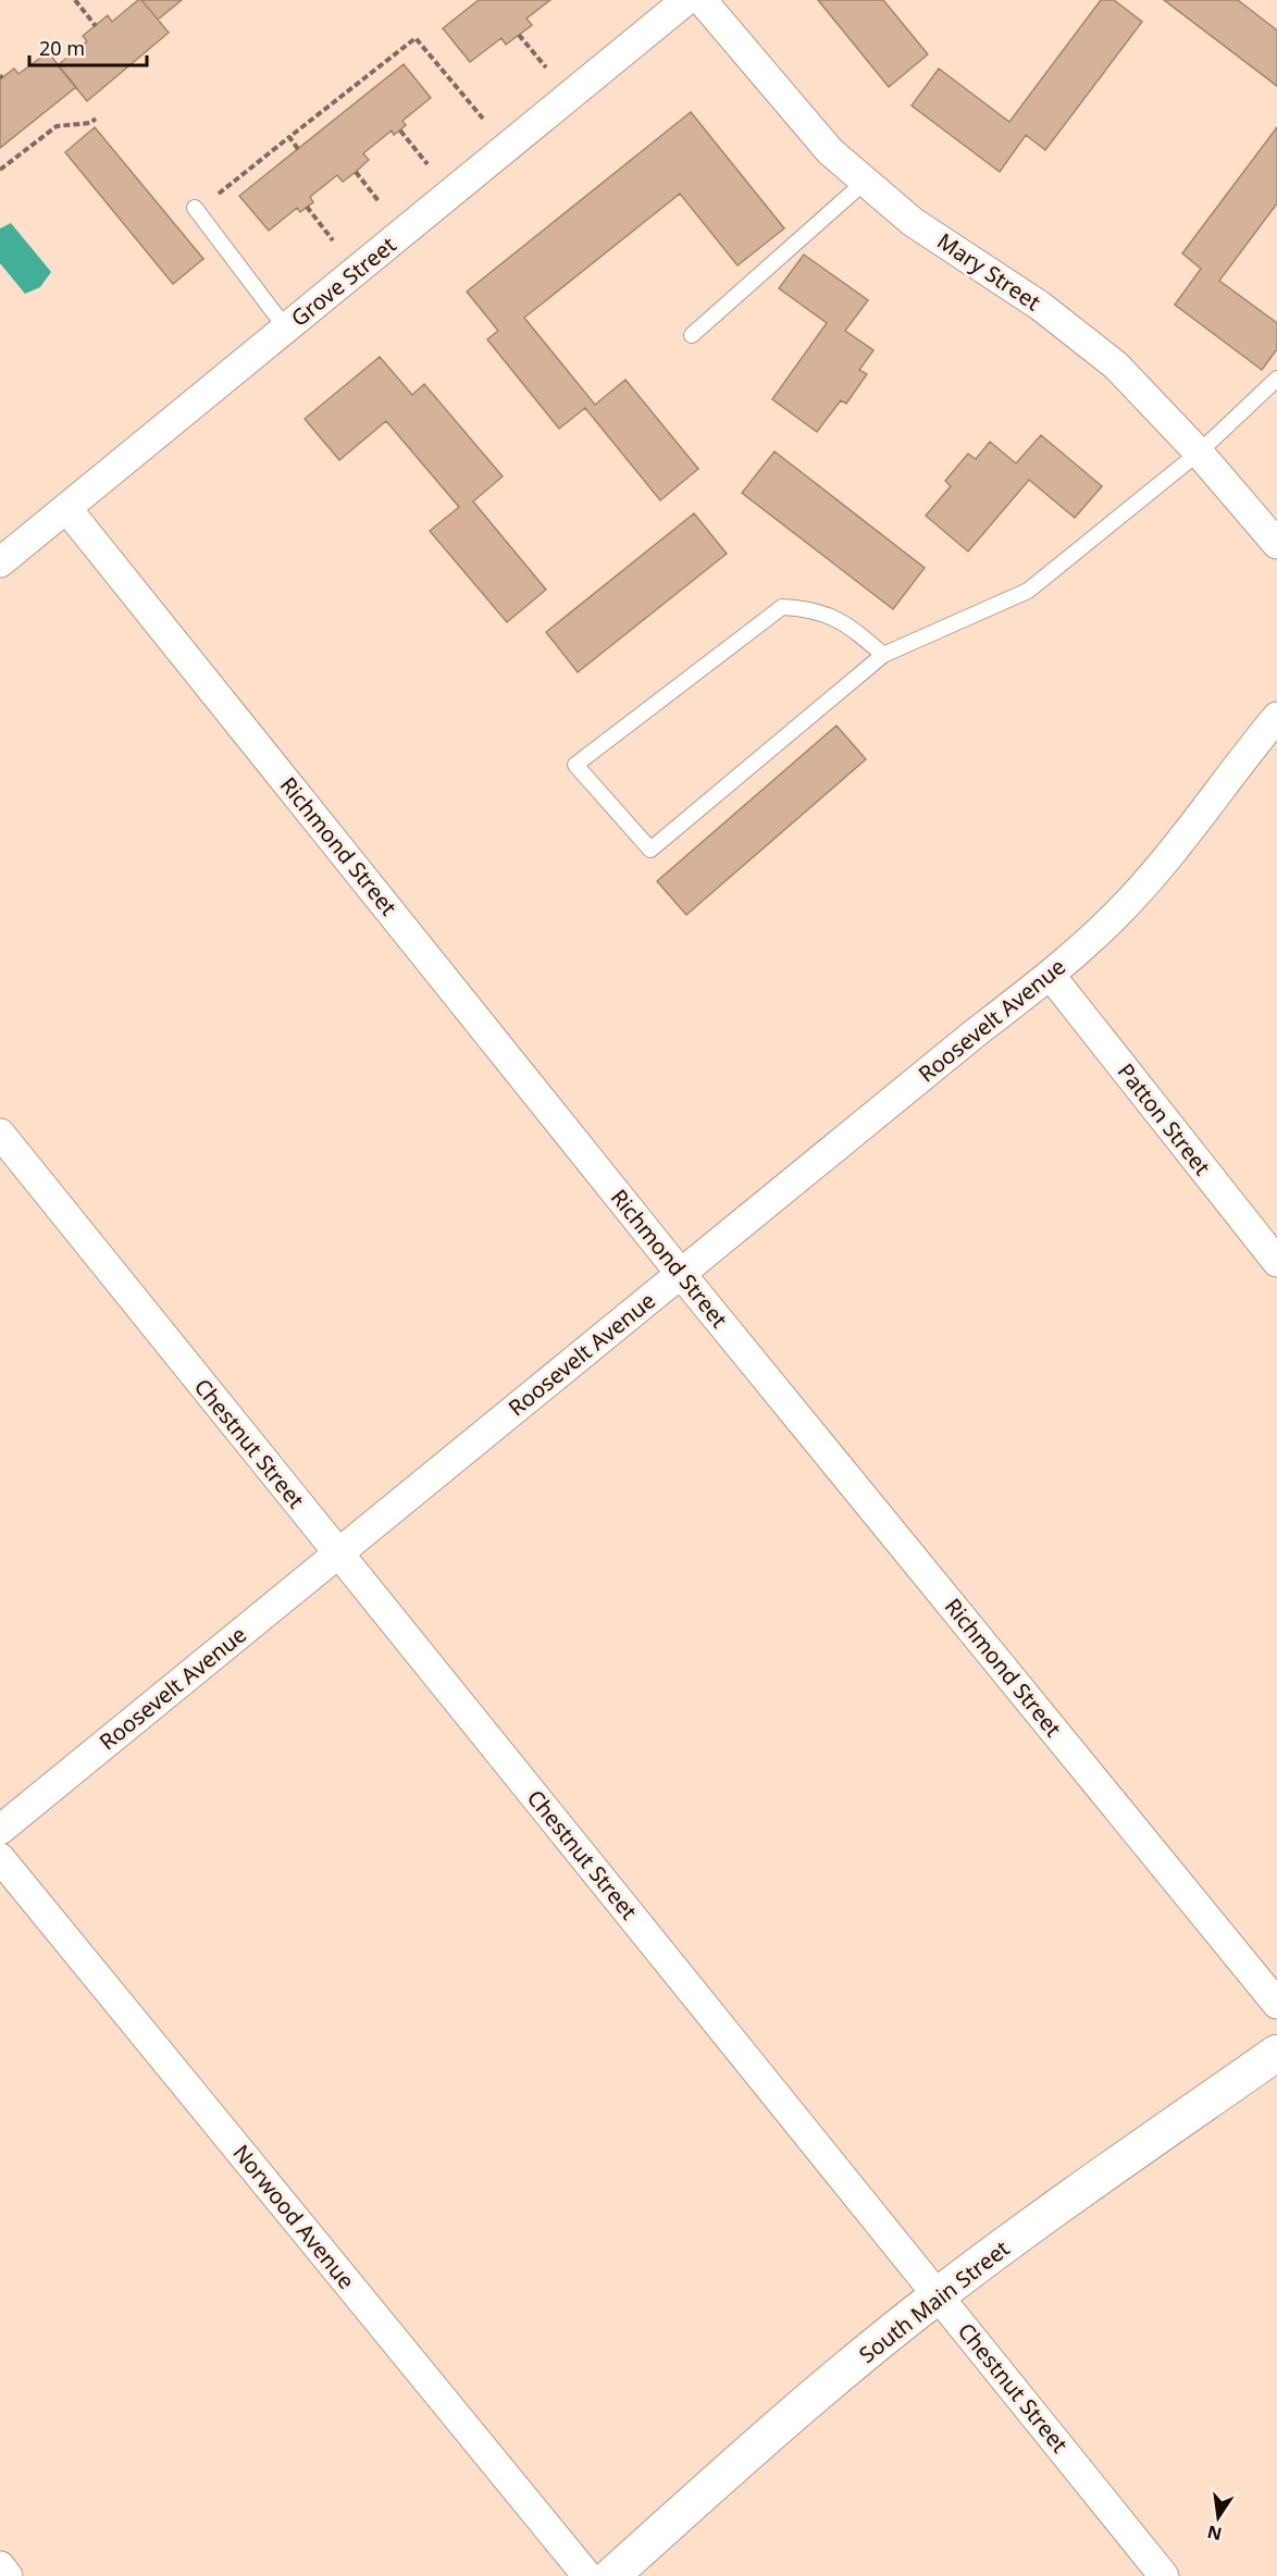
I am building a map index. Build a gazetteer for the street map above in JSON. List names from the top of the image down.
{
  "streets": {
    "street": [
      "Mary Street",
      "Grove Street",
      "Richmond Street",
      "Roosevelt Avenue",
      "Patton Street",
      "Chestnut Street",
      "Norwood Avenue",
      "South Main Street"
    ]
  },
  "crossings": [
    ["Grove Street", "Richmond Street"],
    ["Richmond Street", "Roosevelt Avenue"],
    ["Roosevelt Avenue", "Patton Street"],
    ["Roosevelt Avenue", "Chestnut Street"],
    ["Chestnut Street", "South Main Street"]
  ],
  "scale_bar": "20 m",
  "north": "bottom"
}
